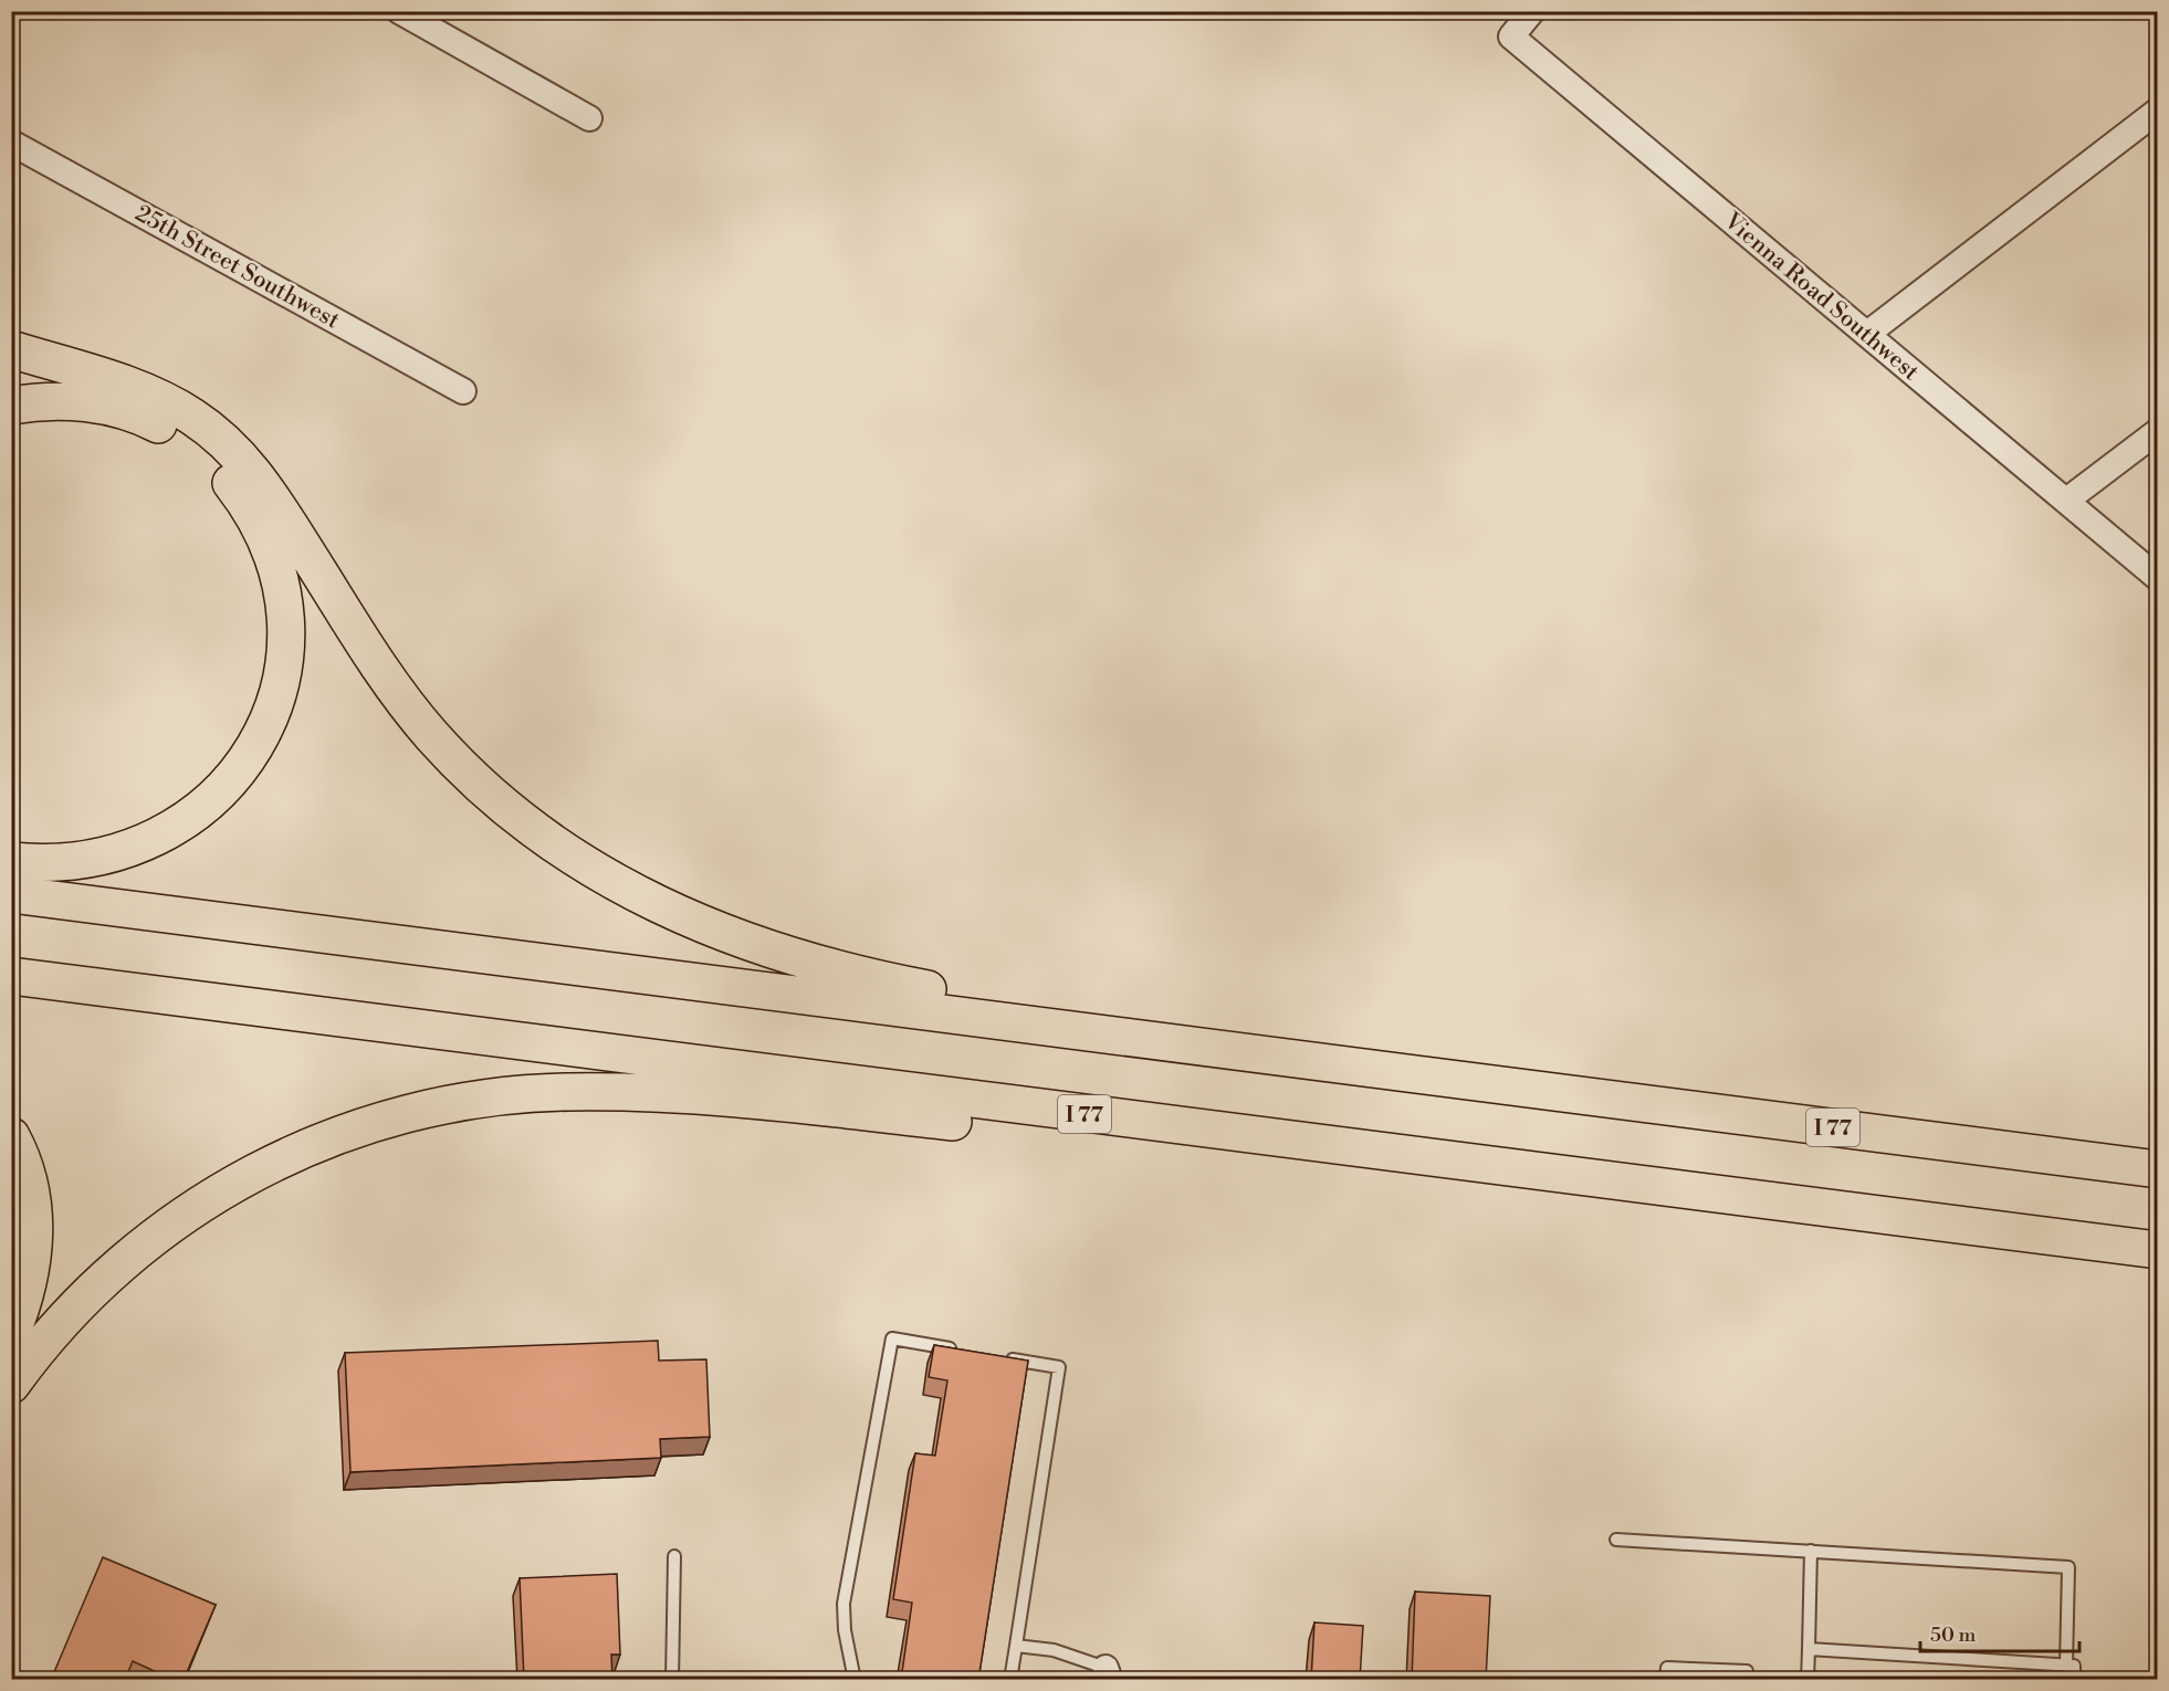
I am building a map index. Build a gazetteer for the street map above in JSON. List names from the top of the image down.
{
  "streets": {
    "highway": ["I 77"],
    "street": ["25th Street Southwest", "Vienna Road Southwest"]
  },
  "scale_bar": "50 m"
}
